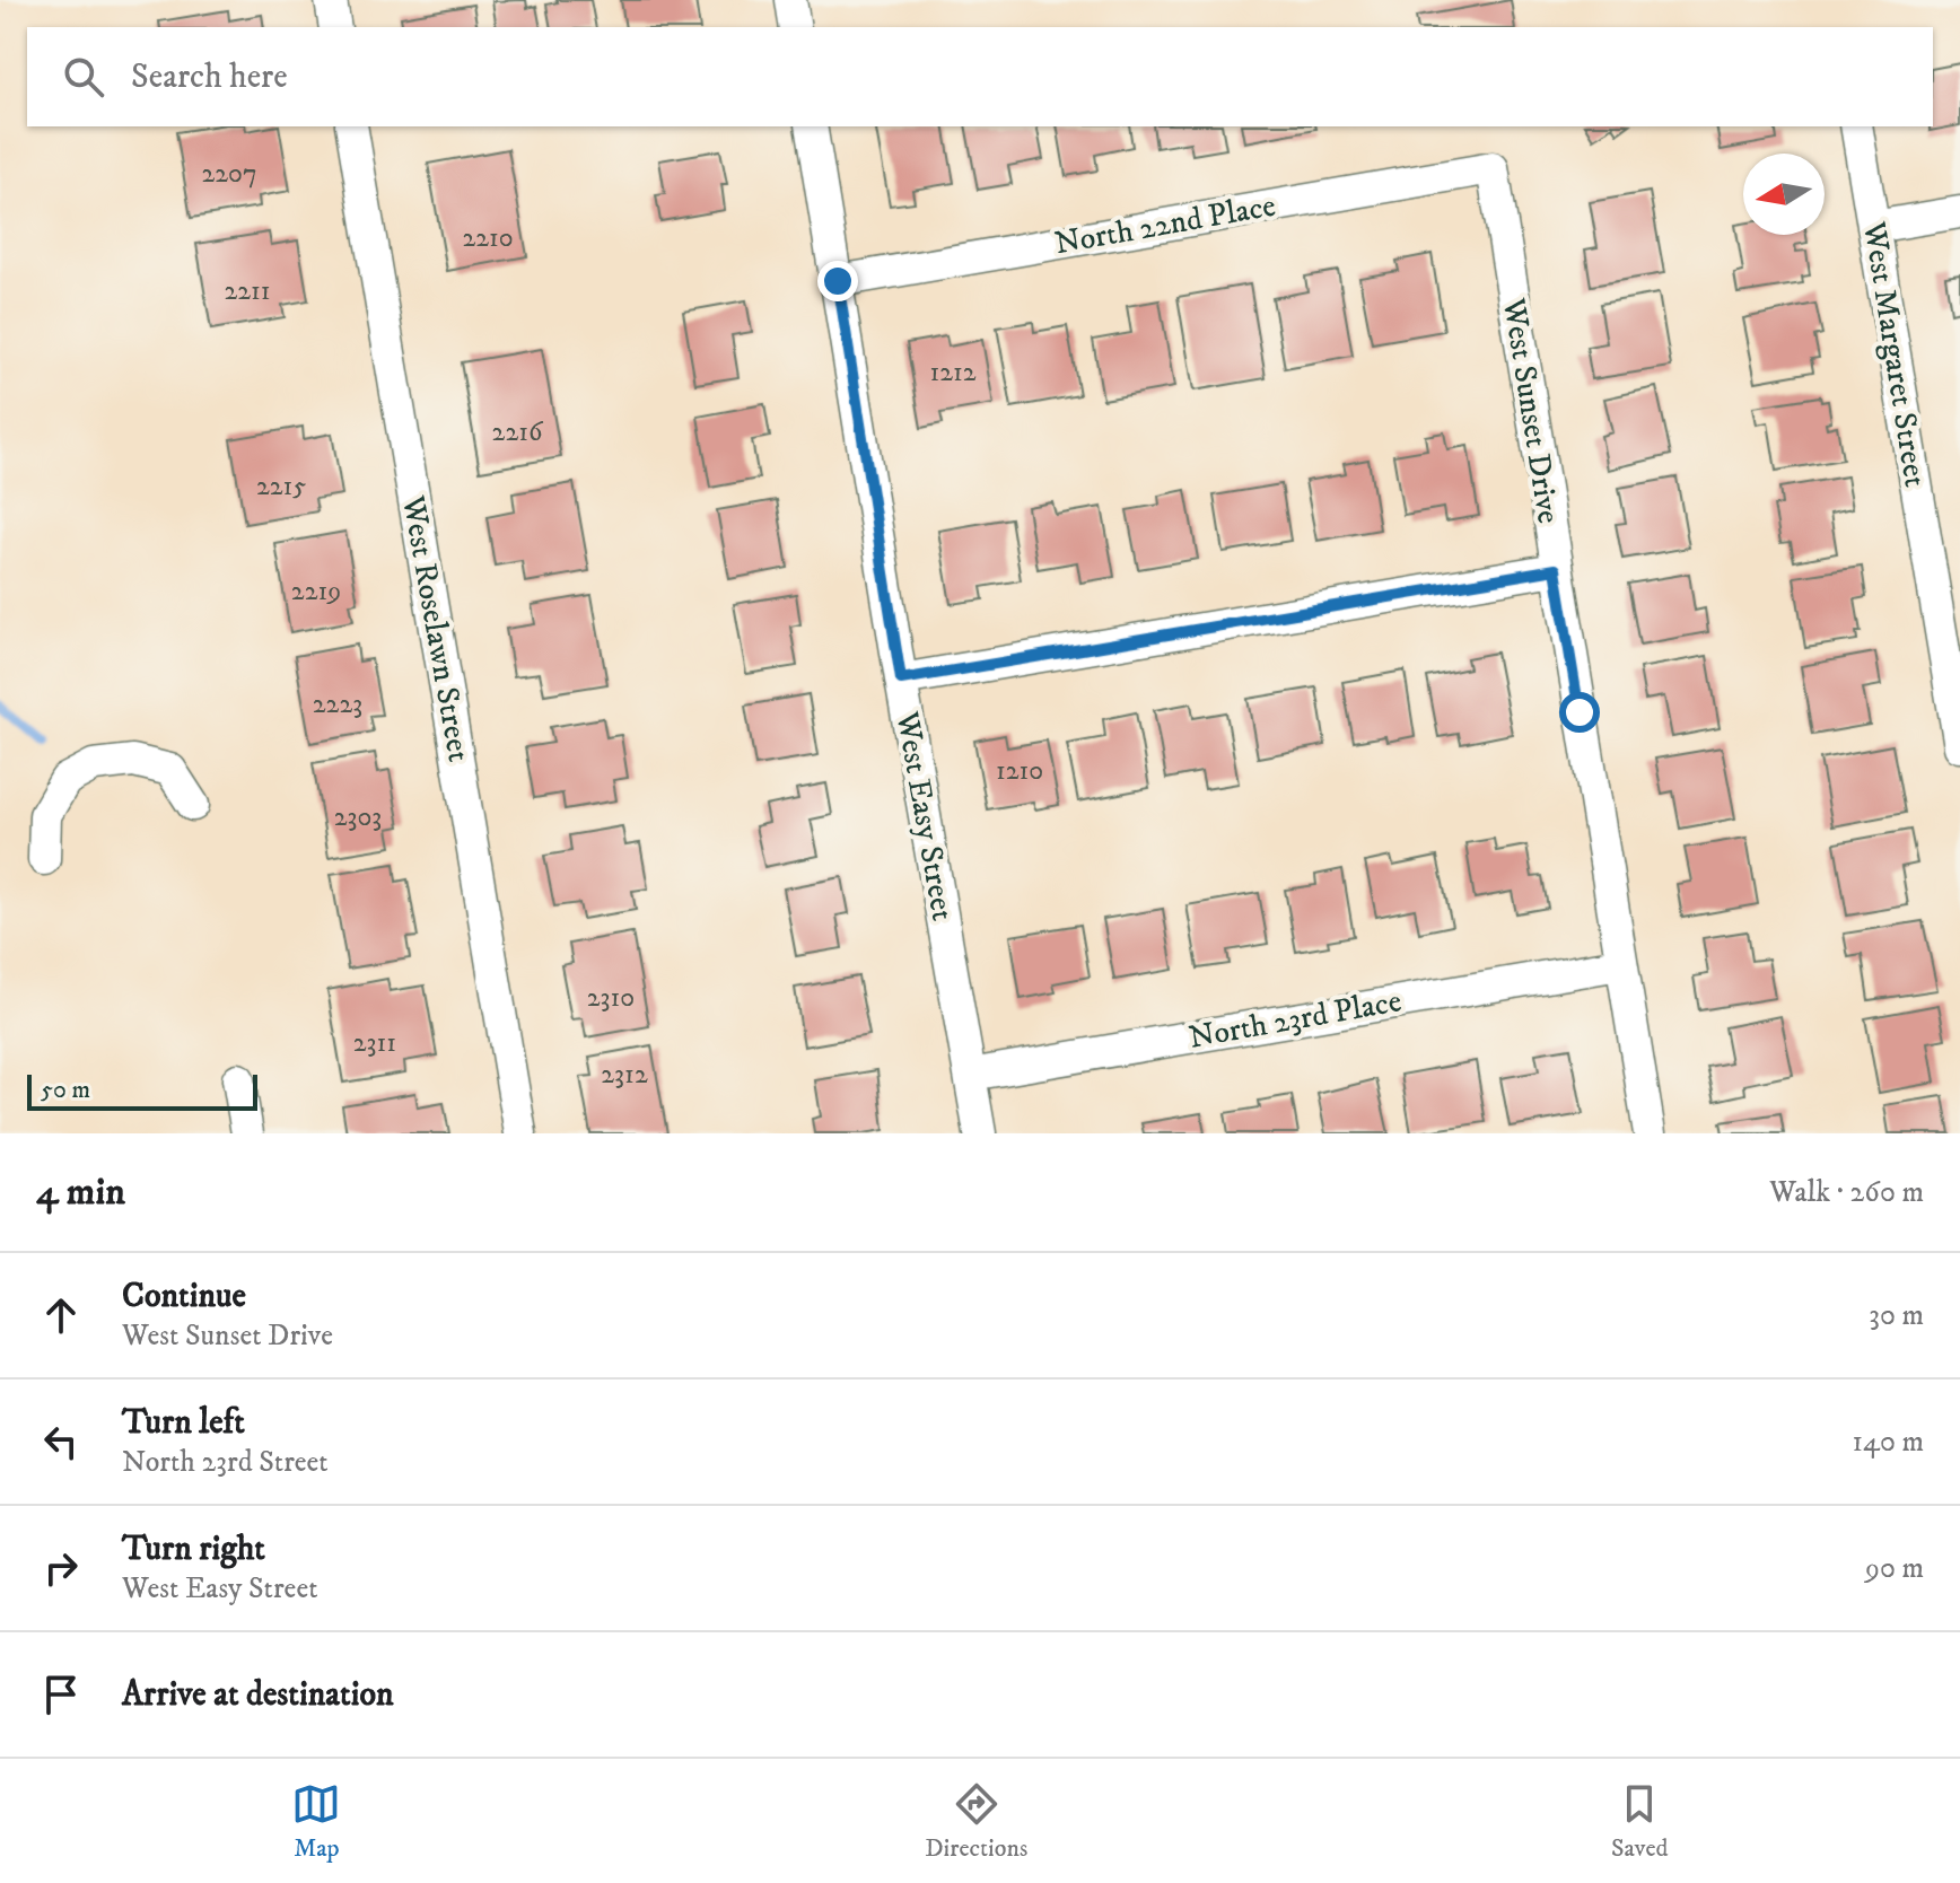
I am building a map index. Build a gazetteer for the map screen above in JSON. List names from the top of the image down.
{
  "streets": {
    "street": [
      "North 22nd Place",
      "West Margaret Street",
      "West Sunset Drive",
      "West Roselawn Street",
      "West Easy Street",
      "North 23rd Place"
    ]
  },
  "crossings": [
    ["North 22nd Place", "West Sunset Drive"],
    ["North 22nd Place", "West Easy Street"],
    ["West Sunset Drive", "North 23rd Place"],
    ["West Easy Street", "North 23rd Place"]
  ],
  "house_numbers": [
    "2207",
    "2210",
    "2211",
    "1212",
    "2216",
    "2215",
    "2219",
    "2223",
    "1210",
    "2303",
    "2310",
    "2311",
    "2312"
  ],
  "scale_bar": "50 m",
  "north": "left",
  "page": {
    "search": "Search here",
    "scale": "50 m",
    "heading": ["4 min", "Walk · 260 m"],
    "list": [
      ["Continue", "West Sunset Drive", "30 m"],
      ["Turn left", "North 23rd Street", "140 m"],
      ["Turn right", "West Easy Street", "90 m"],
      "Arrive at destination"
    ],
    "nav": ["Map", "Directions", "Saved"]
  }
}
